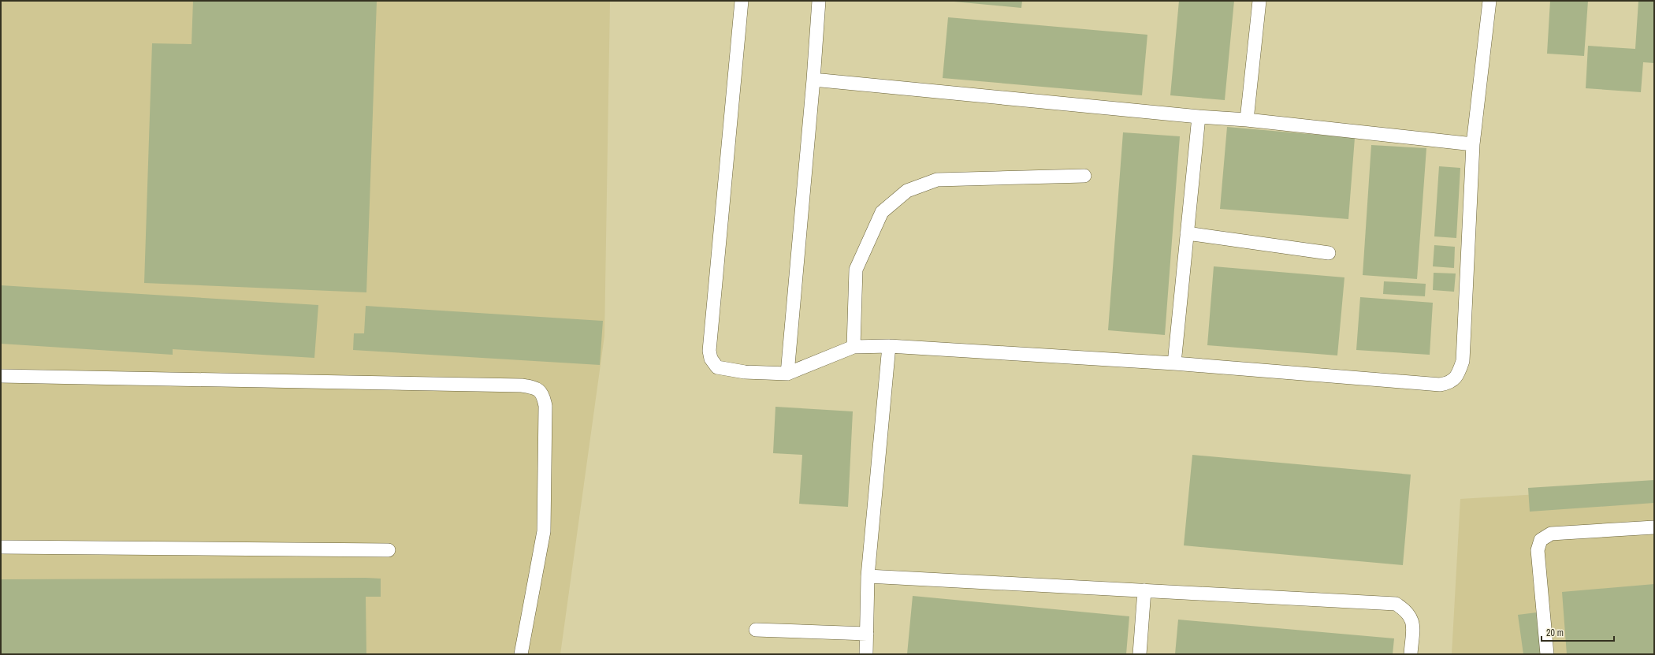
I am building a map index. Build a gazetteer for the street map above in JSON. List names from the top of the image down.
{
  "scale_bar": "20 m"
}
